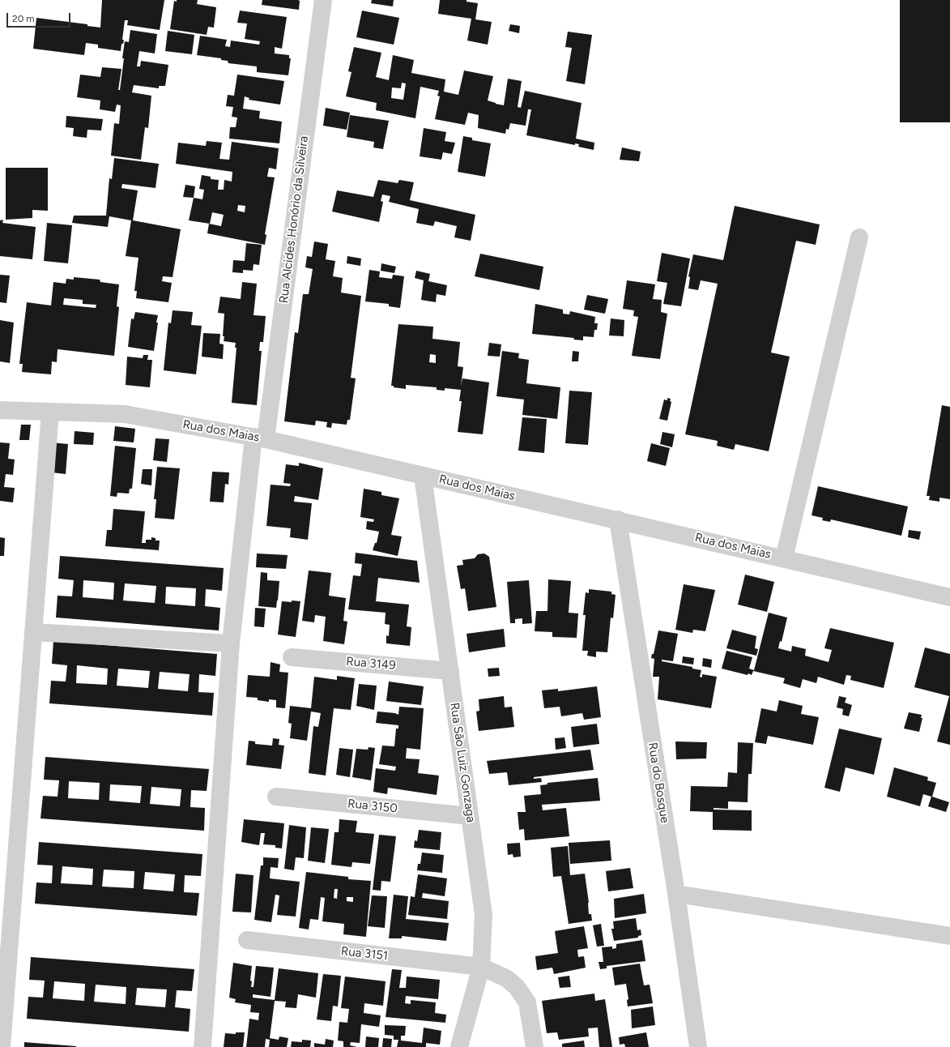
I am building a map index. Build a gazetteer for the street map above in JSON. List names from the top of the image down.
{
  "streets": {
    "street": [
      "Rua Alcides Honório da Silveira",
      "Rua dos Maias",
      "Rua 3149",
      "Rua São Luiz Gonzaga",
      "Rua do Bosque",
      "Rua 3150",
      "Rua 3151"
    ]
  },
  "crossings": [
    ["Rua Alcides Honório da Silveira", "Rua dos Maias"],
    ["Rua dos Maias", "Rua São Luiz Gonzaga"],
    ["Rua dos Maias", "Rua do Bosque"],
    ["Rua 3149", "Rua São Luiz Gonzaga"],
    ["Rua São Luiz Gonzaga", "Rua 3150"],
    ["Rua São Luiz Gonzaga", "Rua 3151"]
  ],
  "scale_bar": "20 m"
}
